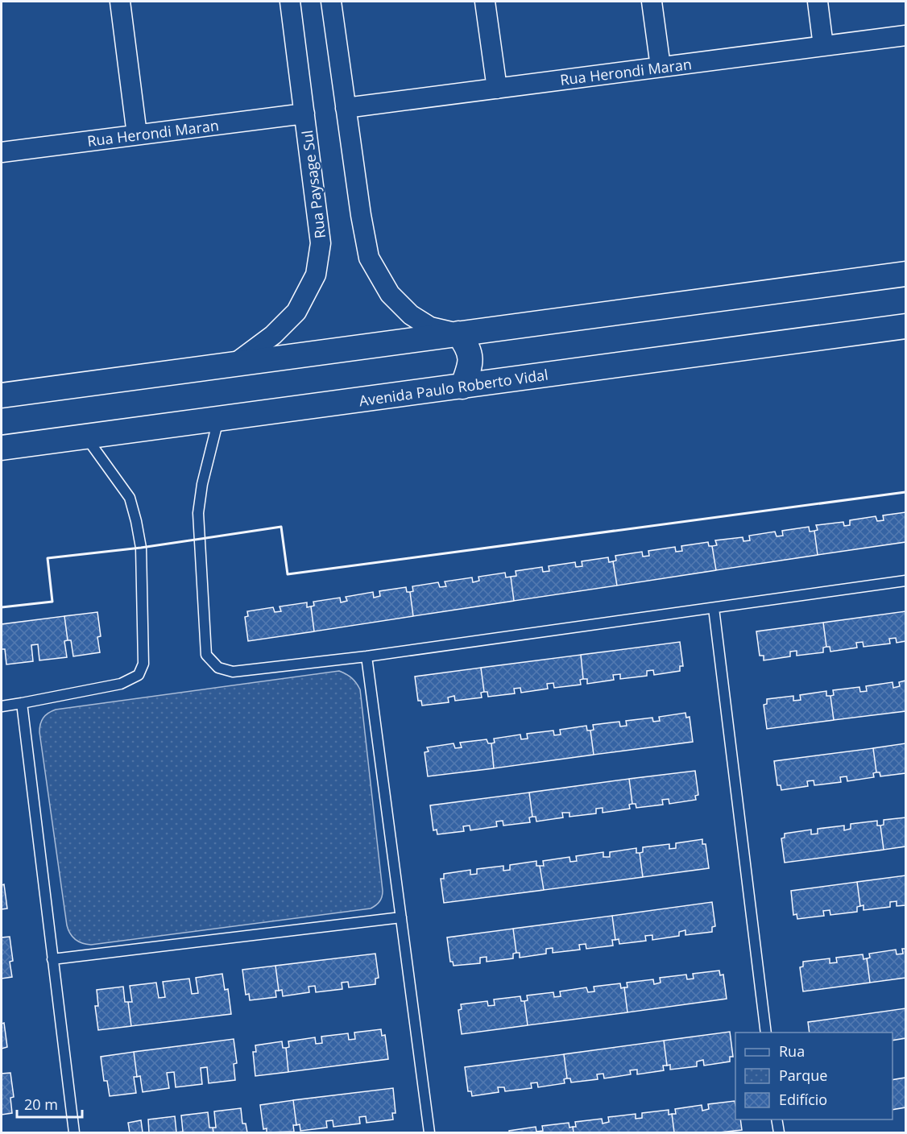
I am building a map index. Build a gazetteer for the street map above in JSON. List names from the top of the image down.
{
  "streets": {
    "street": ["Rua Herondi Maran", "Rua Paysage Sul", "Avenida Paulo Roberto Vidal"]
  },
  "crossings": [
    ["Rua Herondi Maran", "Rua Paysage Sul"]
  ],
  "legend": ["Rua", "Parque", "Edifício"],
  "scale_bar": "20 m"
}
